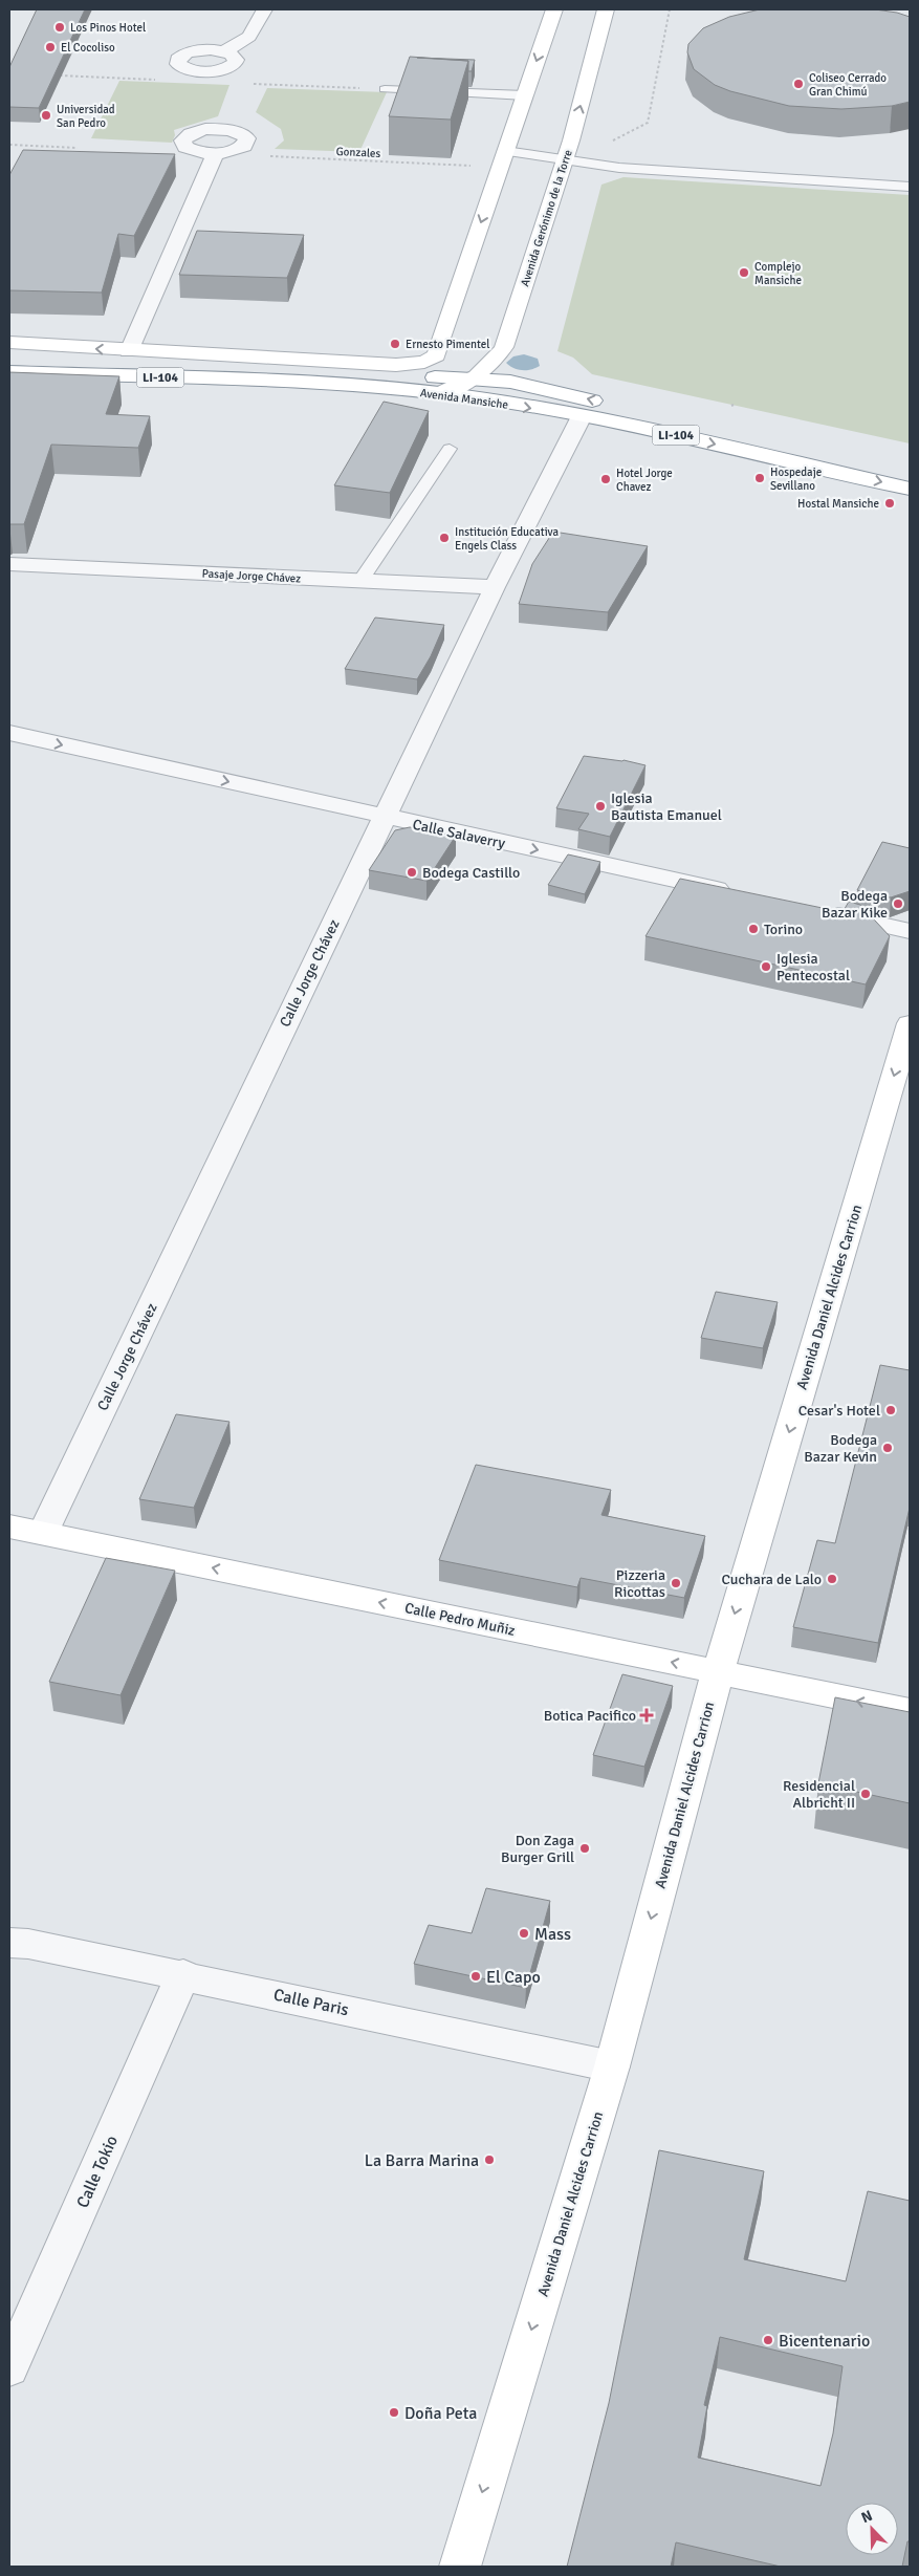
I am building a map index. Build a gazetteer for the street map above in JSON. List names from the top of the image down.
{
  "streets": {
    "main road": [
      "Avenida Gerónimo de la Torre",
      "LI-104",
      "Avenida Mansiche",
      "Avenida Daniel Alcides Carrion",
      "Calle Pedro Muñiz"
    ],
    "street": [
      "Pasaje Jorge Chávez",
      "Calle Salaverry",
      "Calle Jorge Chávez",
      "Calle Paris",
      "Calle Tokio"
    ],
    "path": ["Gonzales"]
  },
  "crossings": [
    ["Avenida Gerónimo de la Torre", "Avenida Mansiche"],
    ["Avenida Mansiche", "Calle Jorge Chávez"],
    ["Pasaje Jorge Chávez", "Calle Jorge Chávez"],
    ["Calle Salaverry", "Calle Jorge Chávez"],
    ["Calle Jorge Chávez", "Calle Pedro Muñiz"],
    ["Avenida Daniel Alcides Carrion", "Calle Pedro Muñiz"],
    ["Avenida Daniel Alcides Carrion", "Calle Paris"],
    ["Calle Paris", "Calle Tokio"]
  ],
  "one_way": ["Calle Salaverry", "Avenida Daniel Alcides Carrion", "Calle Pedro Muñiz"],
  "places": {
    "other": [
      "Los Pinos Hotel",
      "El Cocoliso",
      "Coliseo Cerrado Gran Chimú",
      "Universidad San Pedro",
      "Complejo Mansiche",
      "Ernesto Pimentel",
      "Hospedaje Sevillano",
      "Hotel Jorge Chavez",
      "Hostal Mansiche",
      "Institución Educativa Engels Class",
      "Iglesia Bautista Emanuel",
      "Bodega Castillo",
      "Bodega Bazar Kike",
      "Torino",
      "Iglesia Pentecostal",
      "Cesar's Hotel",
      "Bodega Bazar Kevin",
      "Cuchara de Lalo",
      "Pizzeria Ricottas",
      "Residencial Albricht II",
      "Don Zaga Burger Grill",
      "Mass",
      "El Capo",
      "La Barra Marina",
      "Bicentenario",
      "Doña Peta"
    ],
    "health": ["Botica Pacifico"]
  },
  "north": "top left"
}
